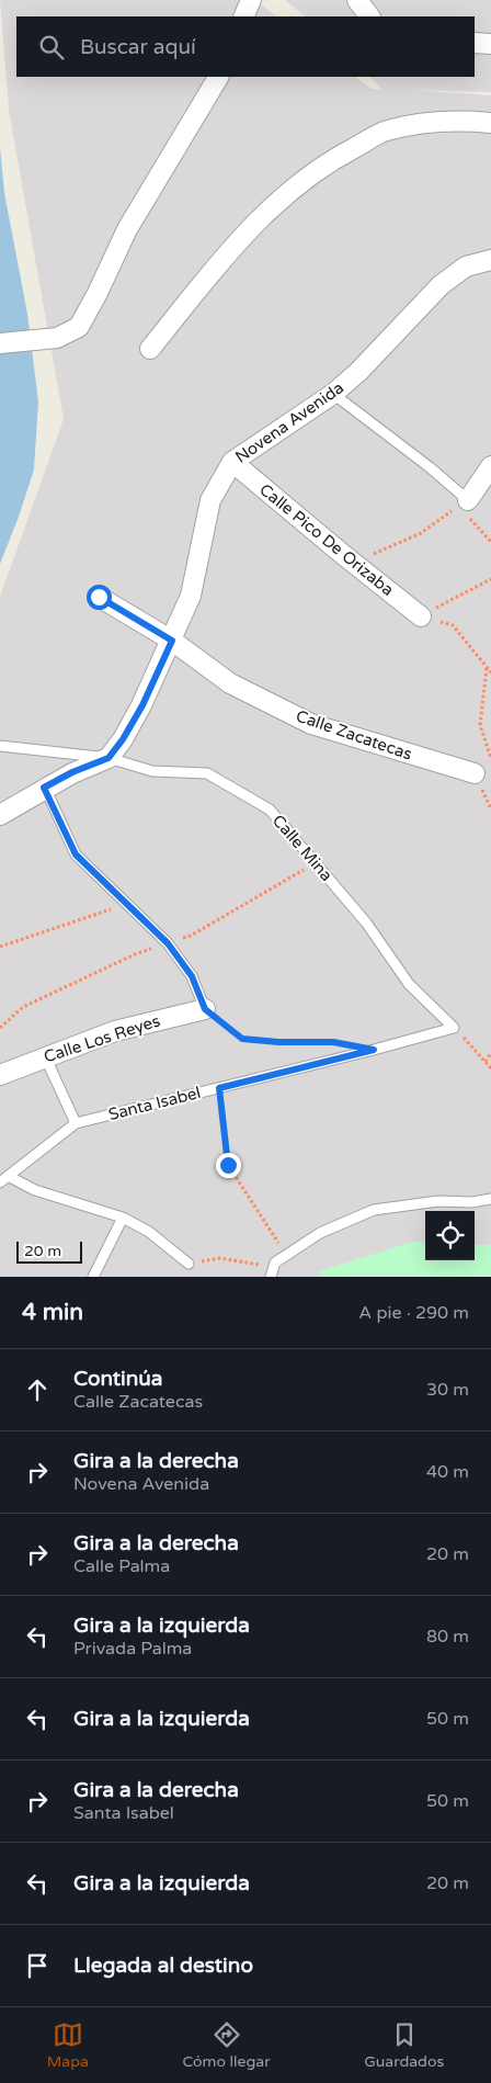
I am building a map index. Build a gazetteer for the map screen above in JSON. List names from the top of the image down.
{
  "streets": {
    "street": [
      "Novena Avenida",
      "Calle Pico De Orizaba",
      "Calle Zacatecas",
      "Calle Los Reyes"
    ],
    "lane": ["Calle Mina", "Santa Isabel"]
  },
  "crossings": [
    ["Novena Avenida", "Calle Pico De Orizaba"],
    ["Novena Avenida", "Calle Zacatecas"],
    ["Novena Avenida", "Calle Mina"],
    ["Calle Mina", "Santa Isabel"]
  ],
  "scale_bar": "20 m",
  "page": {
    "search": "Buscar aquí",
    "scale": "20 m",
    "heading": ["4 min", "A pie · 290 m"],
    "list": [
      ["Continúa", "Calle Zacatecas", "30 m"],
      ["Gira a la derecha", "Novena Avenida", "40 m"],
      ["Gira a la derecha", "Calle Palma", "20 m"],
      ["Gira a la izquierda", "Privada Palma", "80 m"],
      ["Gira a la izquierda", "50 m"],
      ["Gira a la derecha", "Santa Isabel", "50 m"],
      ["Gira a la izquierda", "20 m"],
      "Llegada al destino"
    ],
    "nav": ["Mapa", "Cómo llegar", "Guardados"]
  }
}
